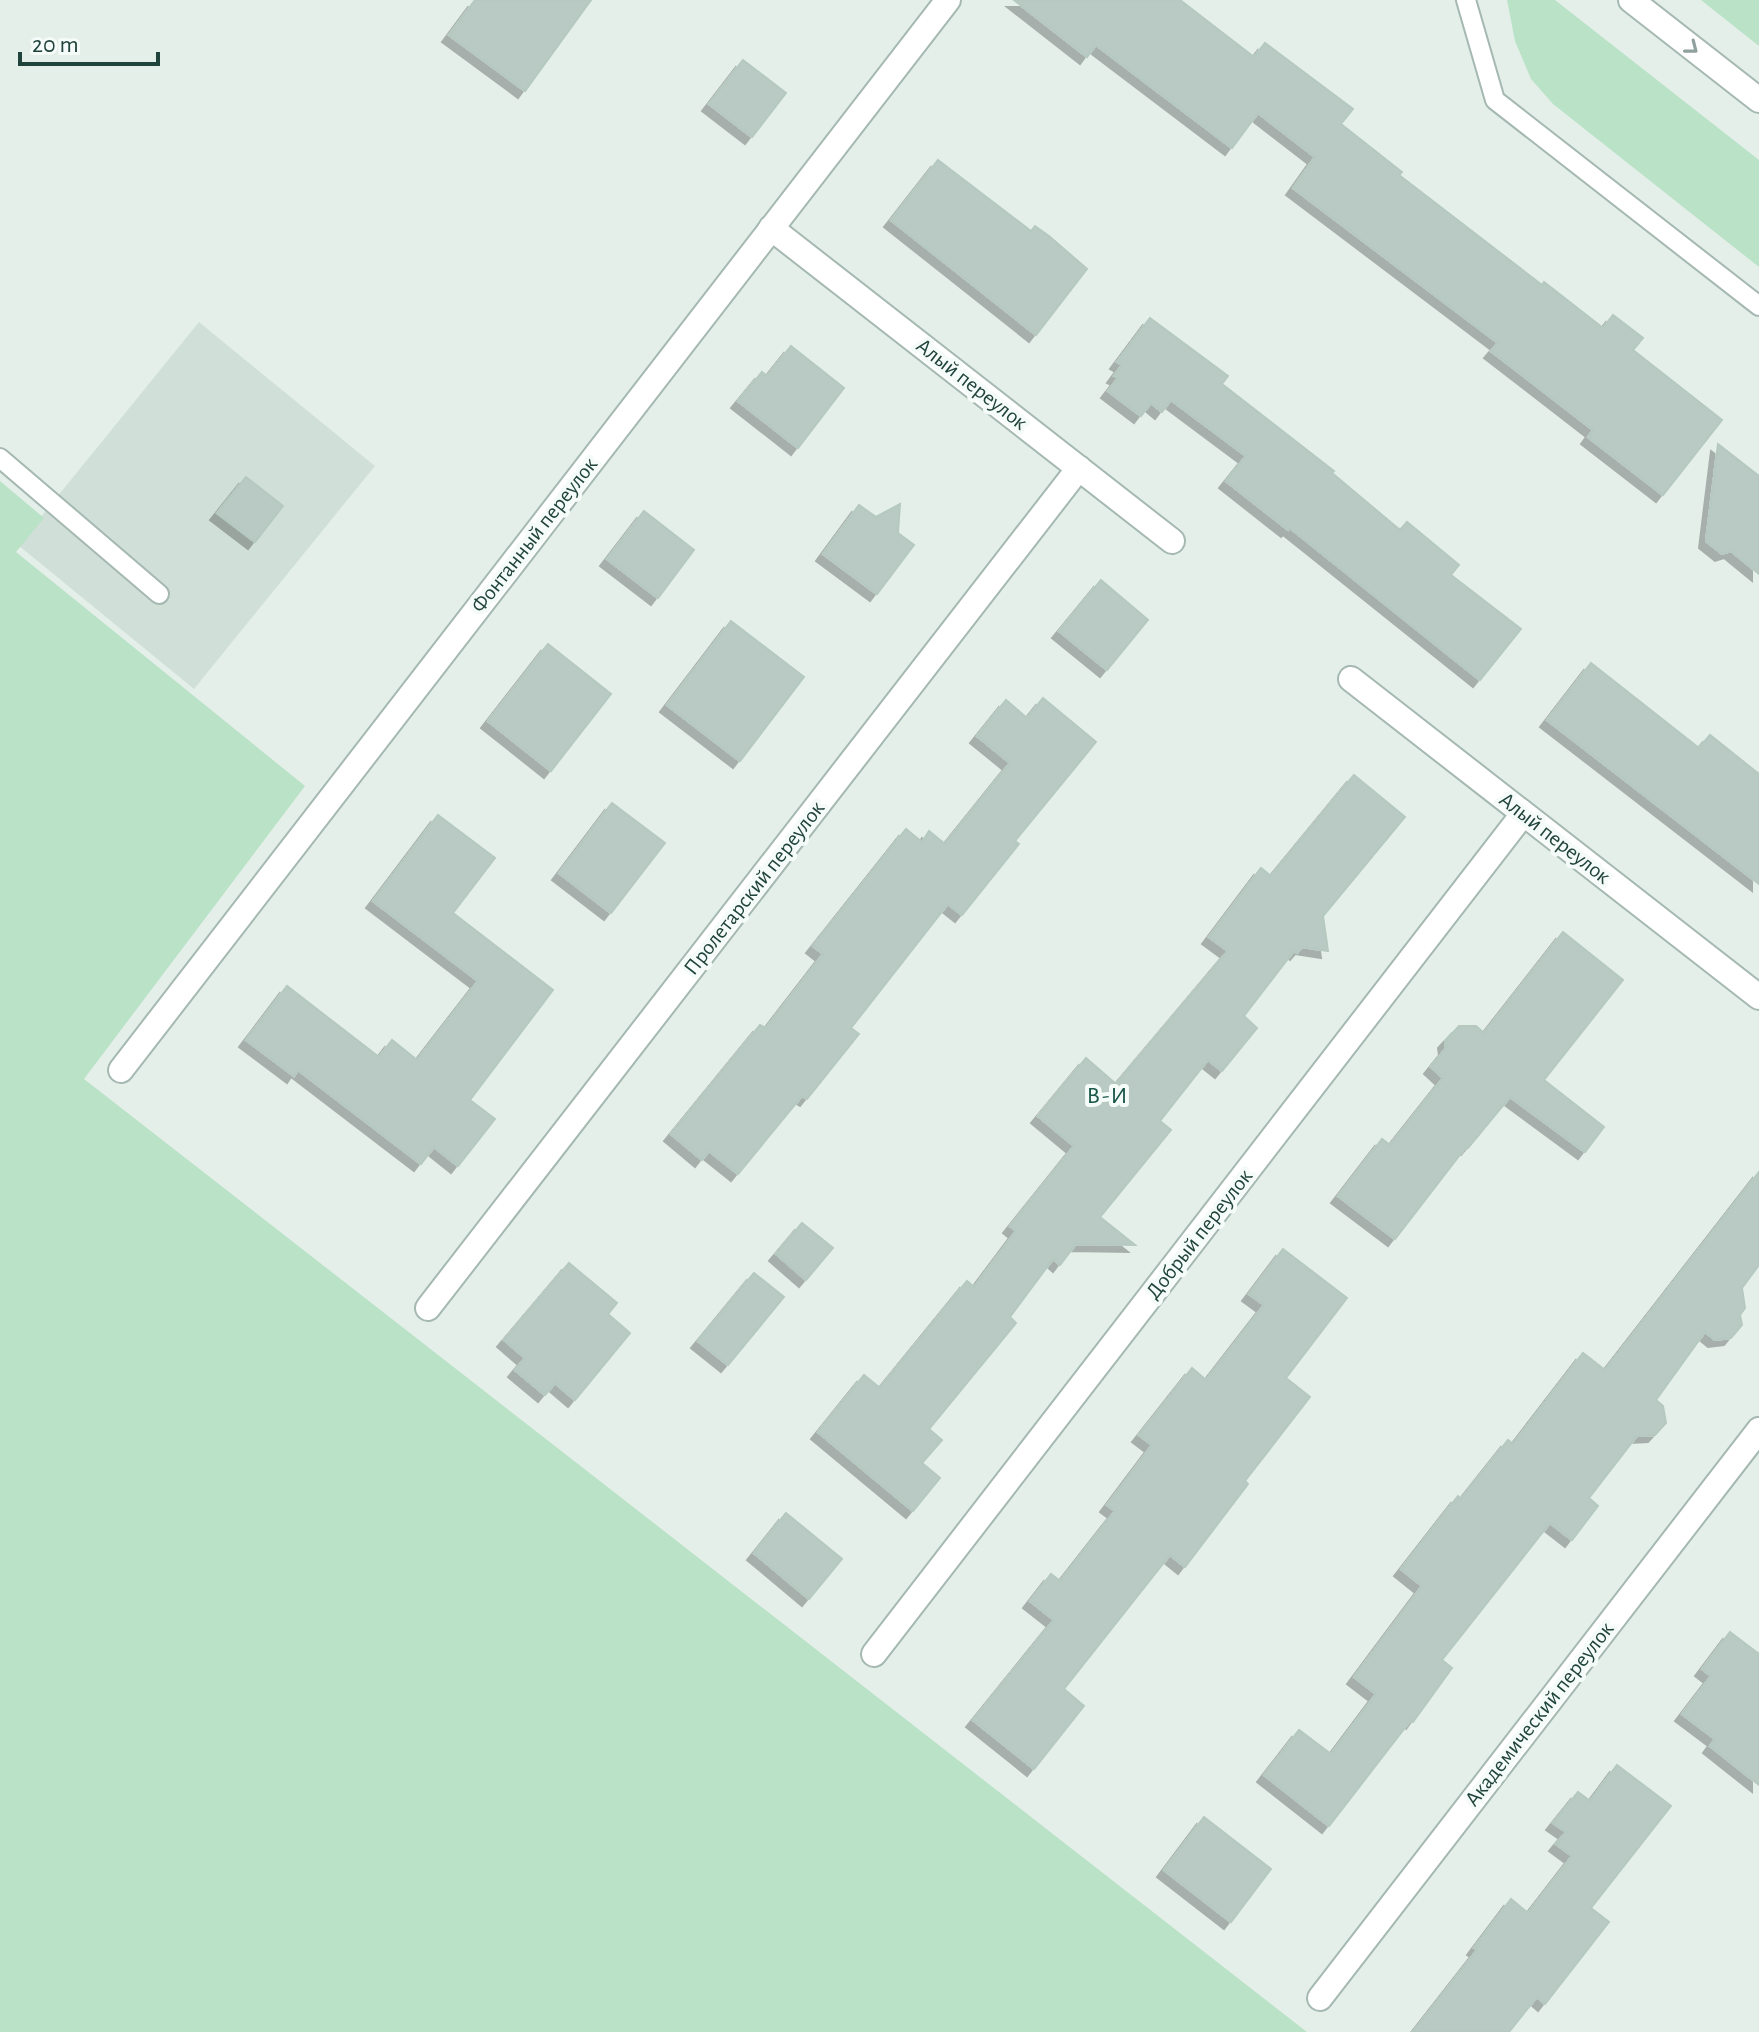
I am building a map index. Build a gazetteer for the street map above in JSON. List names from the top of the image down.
{
  "streets": {
    "street": [
      "Алый переулок",
      "Фонтанный переулок",
      "Пролетарский переулок",
      "Добрый переулок",
      "Академический переулок"
    ]
  },
  "crossings": [
    ["Алый переулок", "Фонтанный переулок"],
    ["Алый переулок", "Пролетарский переулок"],
    ["Алый переулок", "Добрый переулок"]
  ],
  "districts": ["В-И"],
  "scale_bar": "20 m"
}
